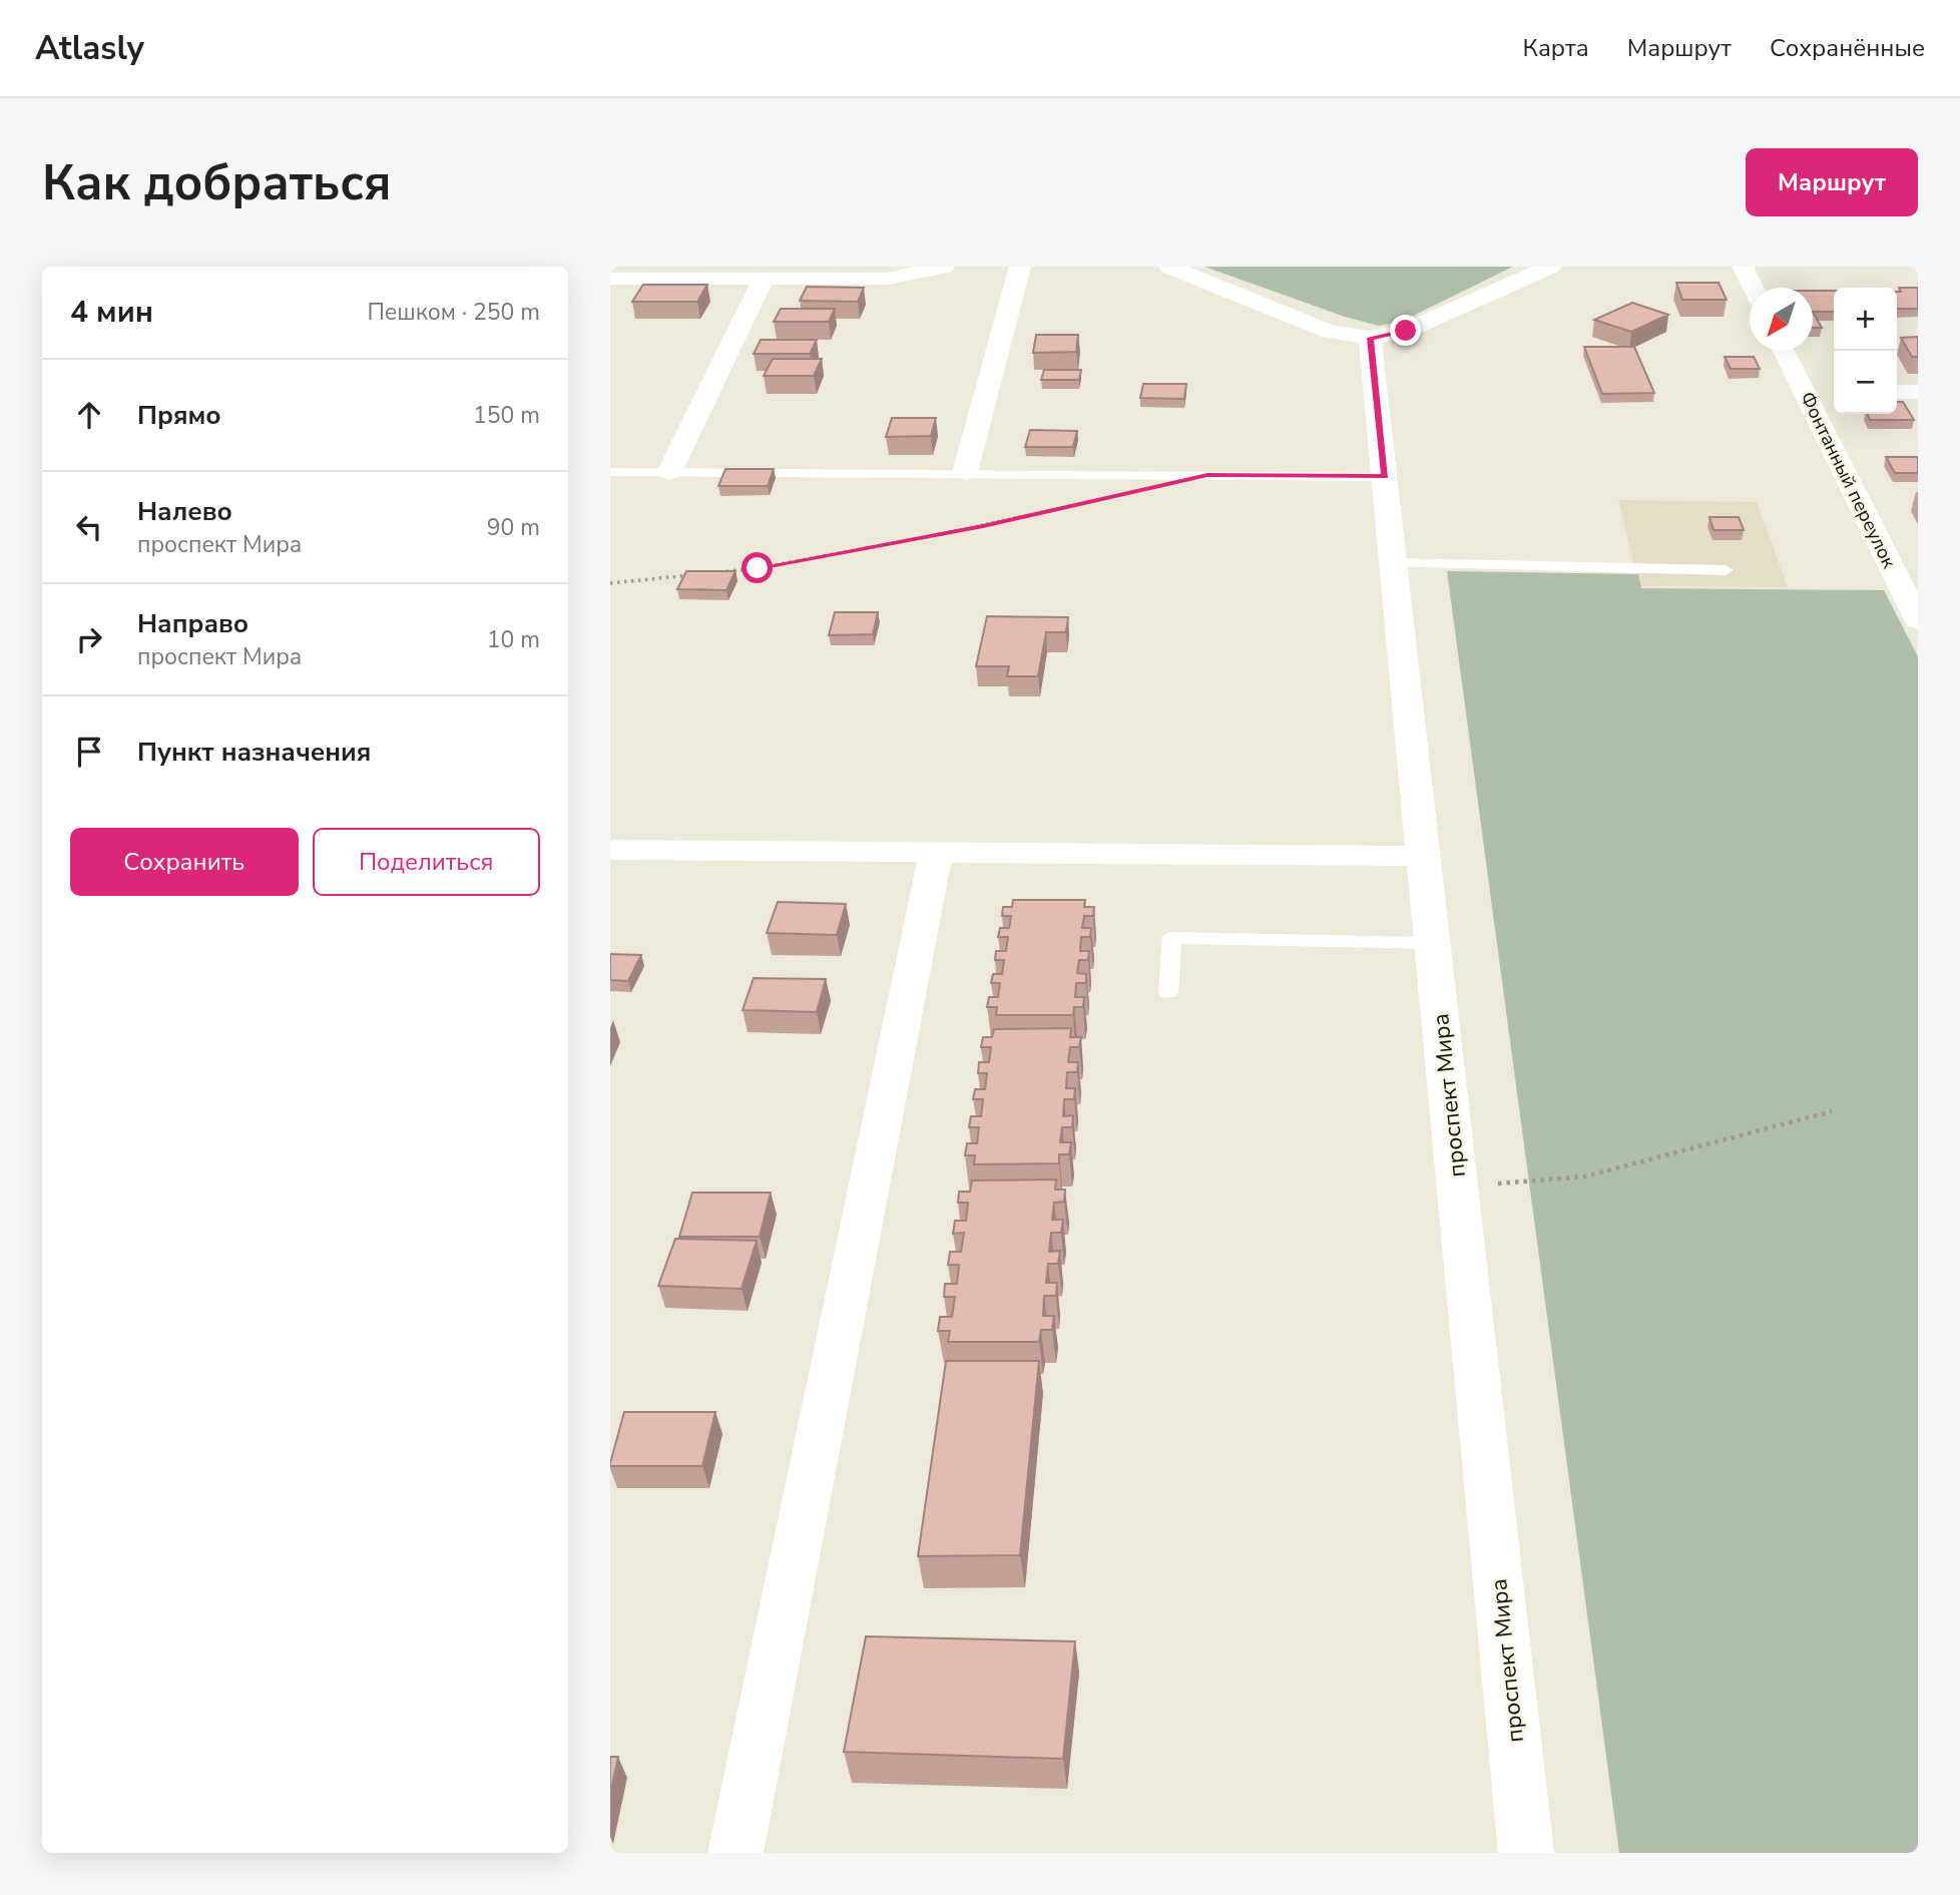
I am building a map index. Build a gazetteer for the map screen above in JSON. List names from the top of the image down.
{
  "streets": {
    "street": ["Фонтанный переулок", "проспект Мира"]
  },
  "north": "bottom left",
  "page": {
    "header": "Atlasly",
    "nav": ["Карта", "Маршрут", "Сохранённые"],
    "buttons": [
      "Маршрут",
      ["Сохранить", "Поделиться"]
    ],
    "title": "Как добраться",
    "heading": ["4 мин", "Пешком · 250 m"],
    "map_buttons": ["+", "−"],
    "list": [
      ["Прямо", "150 m"],
      ["Налево", "проспект Мира", "90 m"],
      ["Направо", "проспект Мира", "10 m"],
      "Пункт назначения"
    ]
  }
}
